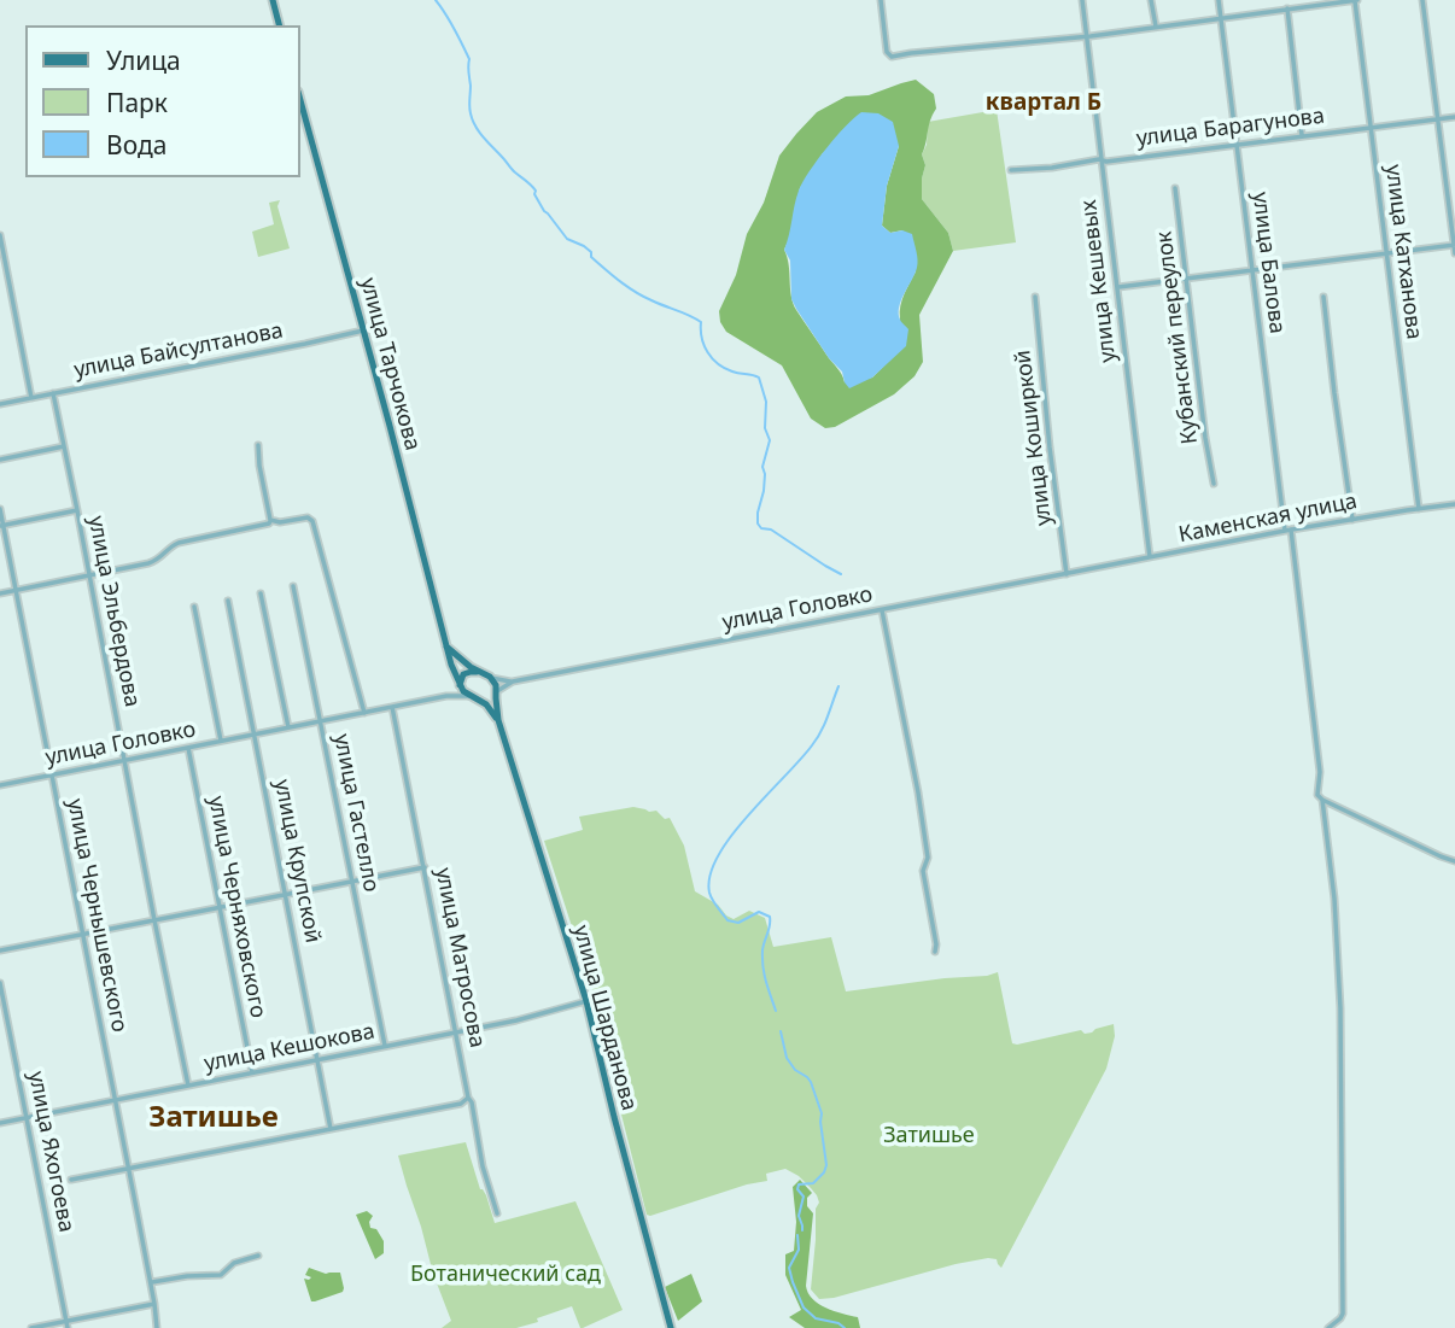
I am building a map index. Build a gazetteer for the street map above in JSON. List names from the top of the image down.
{
  "streets": {
    "main road": ["улица Тарчокова", "улица Шарданова"],
    "street": [
      "улица Барагунова",
      "улица Катханова",
      "улица Балова",
      "улица Кешевых",
      "Кубанский переулок",
      "улица Байсултанова",
      "улица Коширкой",
      "Каменская улица",
      "улица Головко",
      "улица Эльбердова",
      "улица Гастелло",
      "улица Крупской",
      "улица Черняховского",
      "улица Чернышевского",
      "улица Матросова",
      "улица Кешокова",
      "улица Яхогоева"
    ]
  },
  "crossings": [
    ["улица Барагунова", "улица Катханова"],
    ["улица Барагунова", "улица Балова"],
    ["улица Барагунова", "улица Кешевых"],
    ["улица Катханова", "Каменская улица"],
    ["улица Балова", "Каменская улица"],
    ["улица Кешевых", "Каменская улица"],
    ["улица Байсултанова", "улица Тарчокова"],
    ["улица Байсултанова", "улица Эльбердова"],
    ["улица Коширкой", "улица Головко"],
    ["Каменская улица", "улица Головко"],
    ["улица Головко", "улица Эльбердова"],
    ["улица Головко", "улица Гастелло"],
    ["улица Головко", "улица Крупской"],
    ["улица Головко", "улица Черняховского"],
    ["улица Головко", "улица Чернышевского"],
    ["улица Головко", "улица Матросова"],
    ["улица Эльбердова", "улица Кешокова"],
    ["улица Гастелло", "улица Кешокова"],
    ["улица Крупской", "улица Кешокова"],
    ["улица Черняховского", "улица Кешокова"],
    ["улица Чернышевского", "улица Кешокова"],
    ["улица Матросова", "улица Кешокова"],
    ["улица Шарданова", "улица Кешокова"],
    ["улица Кешокова", "улица Яхогоева"]
  ],
  "districts": ["квартал Б", "Затишье"],
  "parks": ["Затишье", "Ботанический сад"],
  "legend": ["Улица", "Парк", "Вода"]
}
